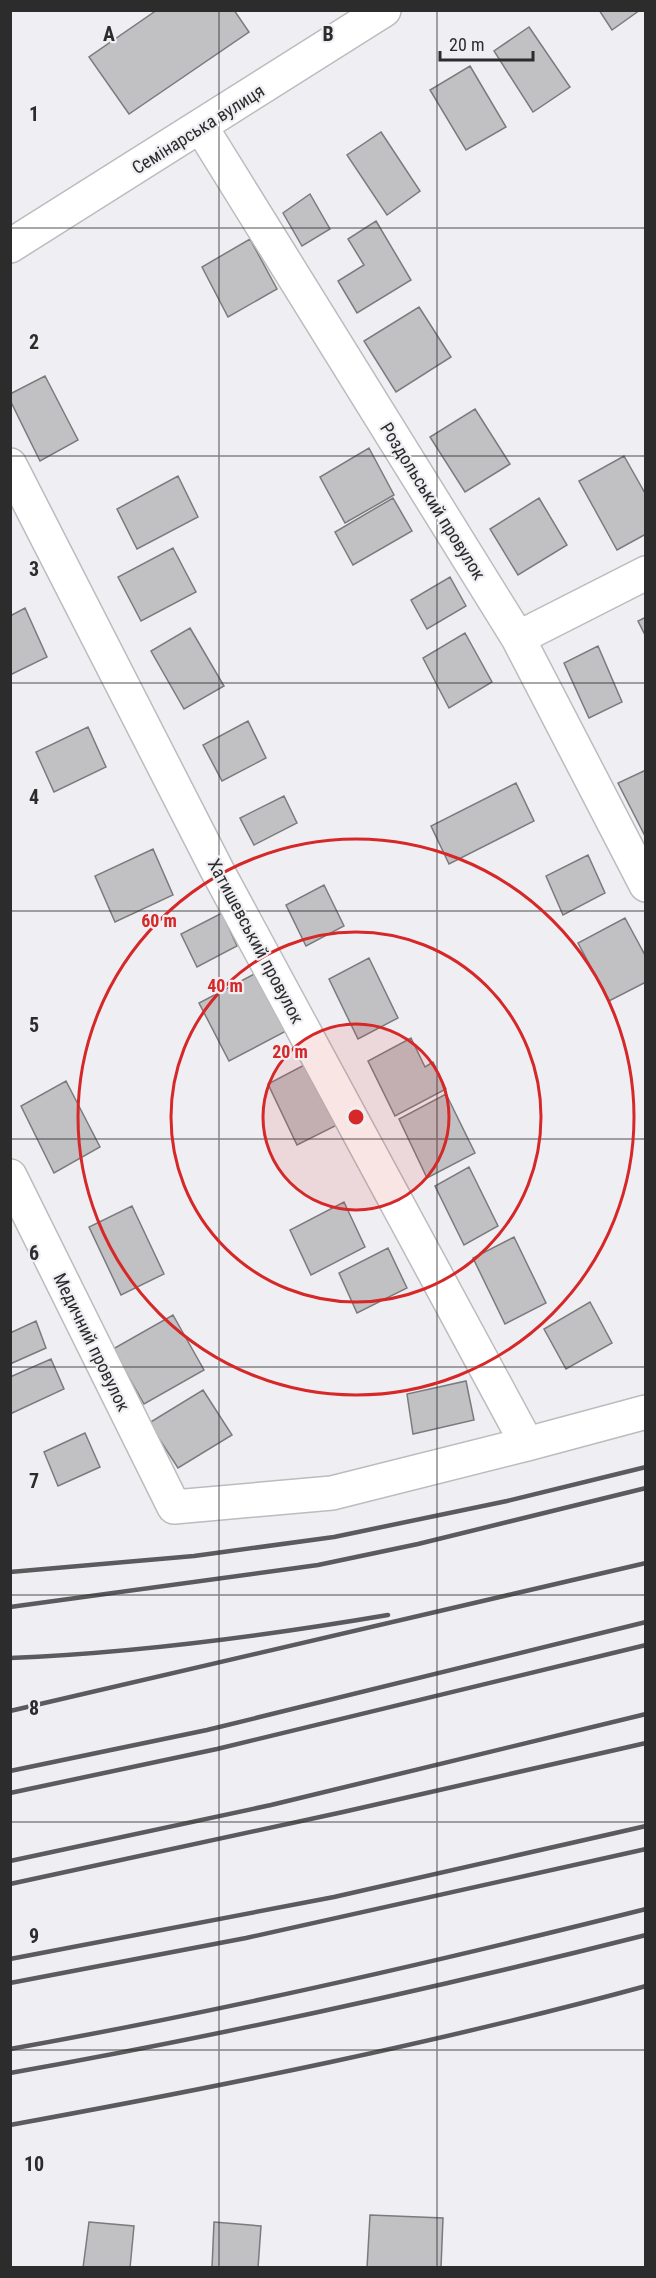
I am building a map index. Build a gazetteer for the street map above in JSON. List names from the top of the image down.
{
  "streets": {
    "street": [
      "Семінарська вулиця",
      "Роздольський провулок",
      "Хатишевський провулок",
      "Медичний провулок"
    ]
  },
  "crossings": [
    ["Семінарська вулиця", "Роздольський провулок"],
    ["Хатишевський провулок", "Медичний провулок"]
  ],
  "scale_bar": "20 m",
  "grid": {
    "columns": ["A", "B"],
    "rows": [
      "1",
      "2",
      "3",
      "4",
      "5",
      "6",
      "7",
      "8",
      "9",
      "10"
    ]
  },
  "rings": ["60 m", "40 m", "20 m"]
}
